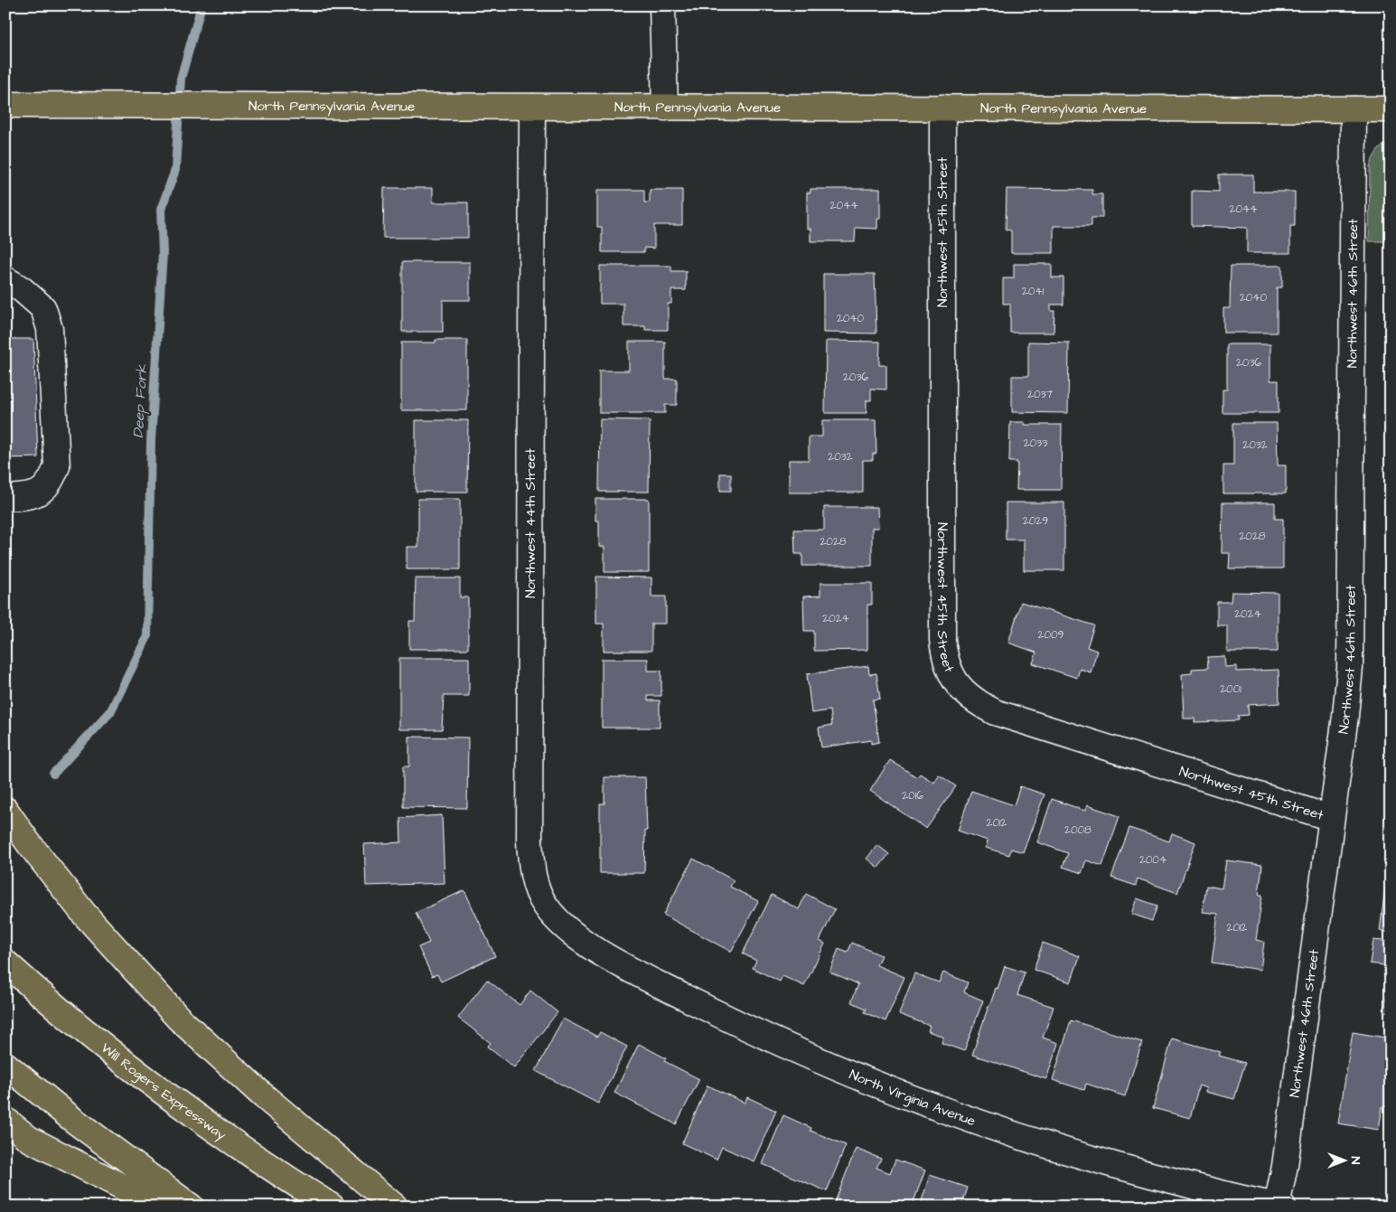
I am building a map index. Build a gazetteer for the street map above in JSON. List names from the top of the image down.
{
  "streets": {
    "main road": ["North Pennsylvania Avenue", "Will Rogers Expressway"],
    "street": [
      "Northwest 45th Street",
      "Northwest 46th Street",
      "Northwest 44th Street",
      "North Virginia Avenue"
    ]
  },
  "crossings": [
    ["North Pennsylvania Avenue", "Northwest 45th Street"],
    ["North Pennsylvania Avenue", "Northwest 46th Street"],
    ["North Pennsylvania Avenue", "Northwest 44th Street"],
    ["Northwest 45th Street", "Northwest 46th Street"],
    ["Northwest 46th Street", "North Virginia Avenue"],
    ["Northwest 44th Street", "North Virginia Avenue"]
  ],
  "water": ["Deep Fork"],
  "house_numbers": [
    "2044",
    "2044",
    "2041",
    "2040",
    "2040",
    "2036",
    "2036",
    "2037",
    "2033",
    "2032",
    "2032",
    "2029",
    "2028",
    "2028",
    "2024",
    "2024",
    "2009",
    "2001",
    "2016",
    "2012",
    "2008",
    "2004",
    "2012"
  ],
  "north": "right"
}
